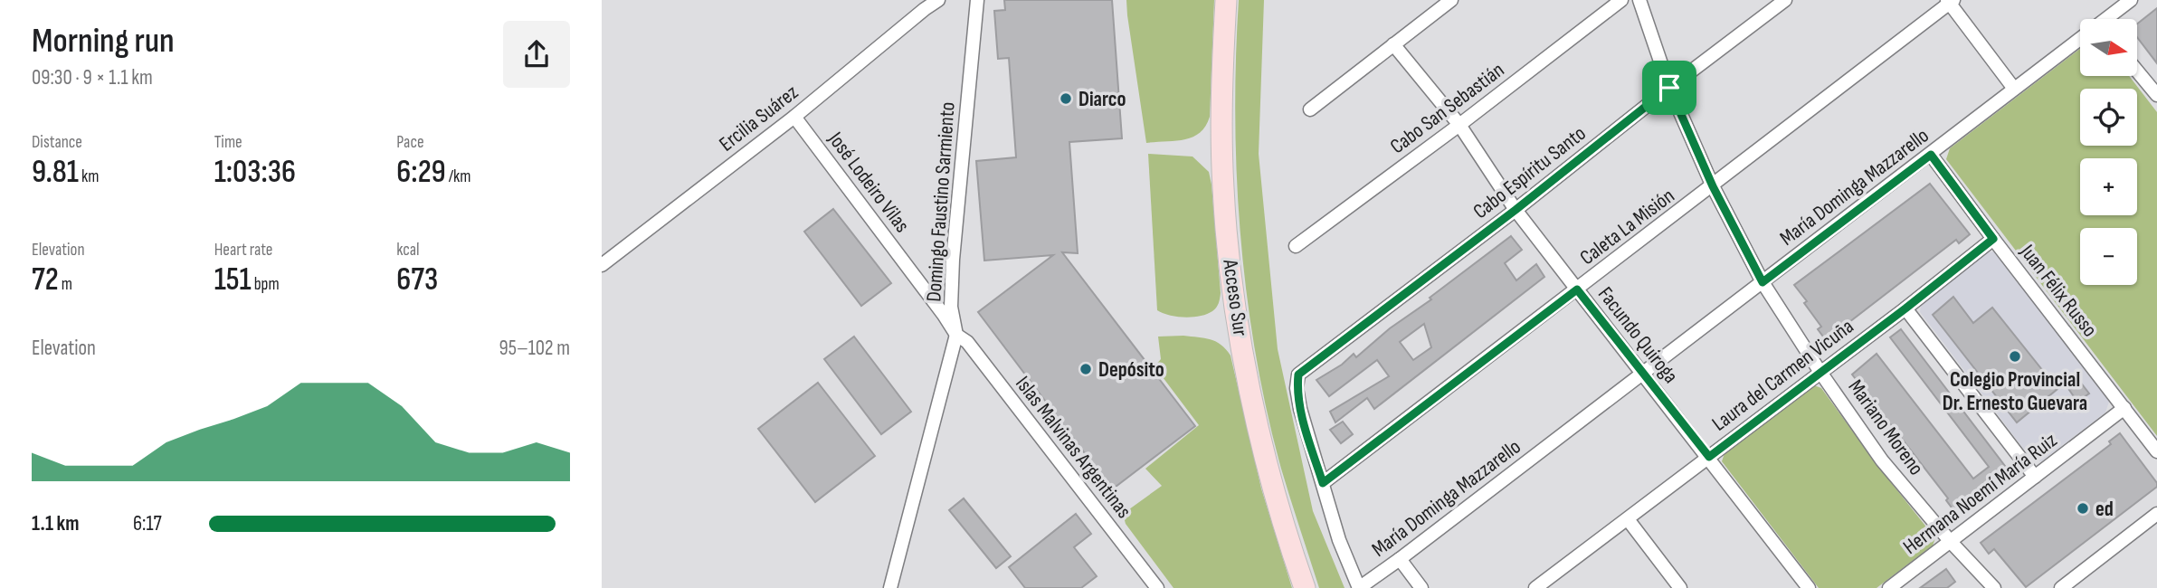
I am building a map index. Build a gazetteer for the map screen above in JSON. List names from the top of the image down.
{
  "streets": {
    "main road": ["Acceso Sur"],
    "street": [
      "Cabo San Sebastián",
      "Ercilia Suárez",
      "Cabo Espíritu Santo",
      "José Lodeiro Vilas",
      "María Dominga Mazzarello",
      "Domingo Faustino Sarmiento",
      "Caleta La Misión",
      "Juan Félix Russo",
      "Facundo Quiroga",
      "Laura del Carmen Vicuña",
      "Mariano Moreno",
      "Islas Malvinas Argentinas",
      "Hermana Noemí María Ruiz"
    ]
  },
  "crossings": [
    ["Cabo San Sebastián", "Facundo Quiroga"],
    ["Ercilia Suárez", "José Lodeiro Vilas"],
    ["Cabo Espíritu Santo", "Caleta La Misión"],
    ["Cabo Espíritu Santo", "Facundo Quiroga"],
    ["Cabo Espíritu Santo", "Mariano Moreno"],
    ["José Lodeiro Vilas", "Domingo Faustino Sarmiento"],
    ["José Lodeiro Vilas", "Islas Malvinas Argentinas"],
    ["María Dominga Mazzarello", "Juan Félix Russo"],
    ["María Dominga Mazzarello", "Facundo Quiroga"],
    ["María Dominga Mazzarello", "Mariano Moreno"],
    ["Domingo Faustino Sarmiento", "Islas Malvinas Argentinas"],
    ["Caleta La Misión", "Facundo Quiroga"],
    ["Caleta La Misión", "Mariano Moreno"],
    ["Juan Félix Russo", "Laura del Carmen Vicuña"],
    ["Juan Félix Russo", "Hermana Noemí María Ruiz"],
    ["Facundo Quiroga", "Laura del Carmen Vicuña"],
    ["Laura del Carmen Vicuña", "Mariano Moreno"],
    ["Mariano Moreno", "Hermana Noemí María Ruiz"]
  ],
  "places": [
    "Diarco",
    "Colegio Provincial Dr. Ernesto Guevara",
    "Depósito",
    "ed"
  ],
  "north": "right",
  "page": {
    "heading": ["Morning run", "09:30 · 9 × 1.1 km"],
    "map_buttons": ["+", "−"],
    "stats": [
      ["Distance", "9.81 km"],
      ["Time", "1:03:36"],
      ["Pace", "6:29 /km"],
      ["Elevation", "72 m"],
      ["Heart rate", "151 bpm"],
      ["kcal", "673"]
    ],
    "chart": ["Elevation", "95–102 m"],
    "list": [
      {
        "name": "1.1 km",
        "note": "6:17"
      }
    ]
  }
}
